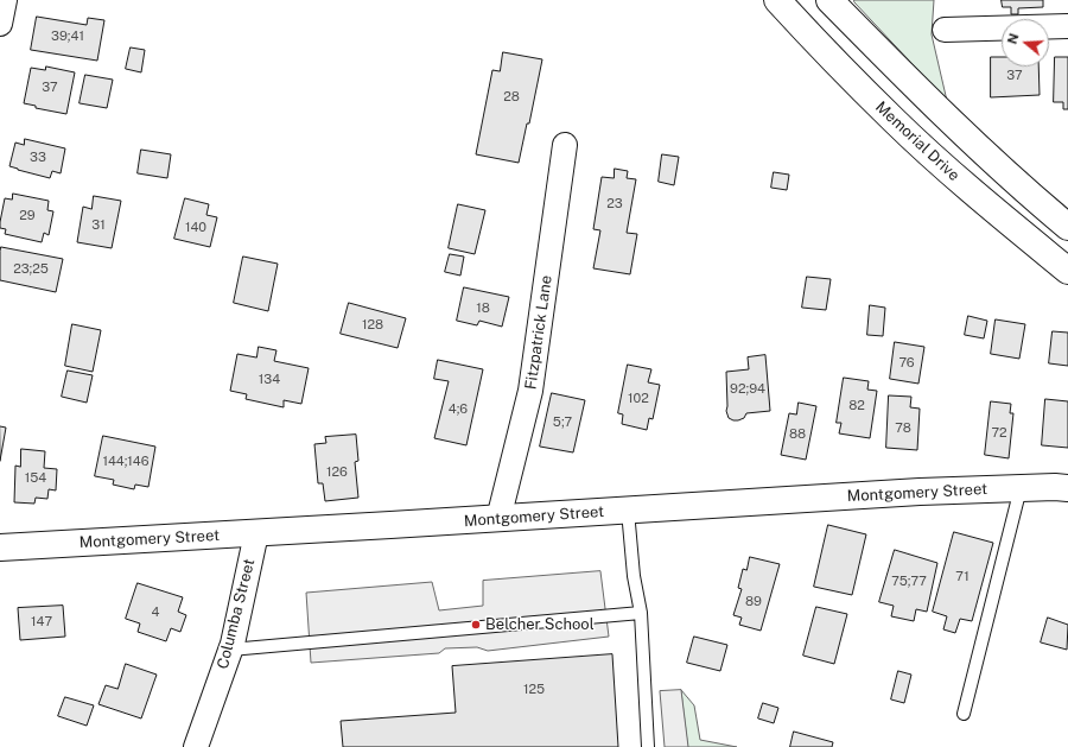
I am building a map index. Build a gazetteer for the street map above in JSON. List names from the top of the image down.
{
  "streets": {
    "main road": ["Memorial Drive", "Montgomery Street"],
    "street": ["Fitzpatrick Lane", "Columba Street"]
  },
  "crossings": [
    ["Fitzpatrick Lane", "Montgomery Street"],
    ["Montgomery Street", "Columba Street"]
  ],
  "places": ["Belcher School"],
  "house_numbers": [
    "39;41",
    "37",
    "37",
    "28",
    "33",
    "23",
    "29",
    "31",
    "140",
    "23;25",
    "18",
    "128",
    "76",
    "134",
    "92;94",
    "102",
    "82",
    "4;6",
    "5;7",
    "78",
    "72",
    "88",
    "144;146",
    "126",
    "154",
    "71",
    "75;77",
    "89",
    "4",
    "147",
    "125"
  ],
  "north": "left"
}
